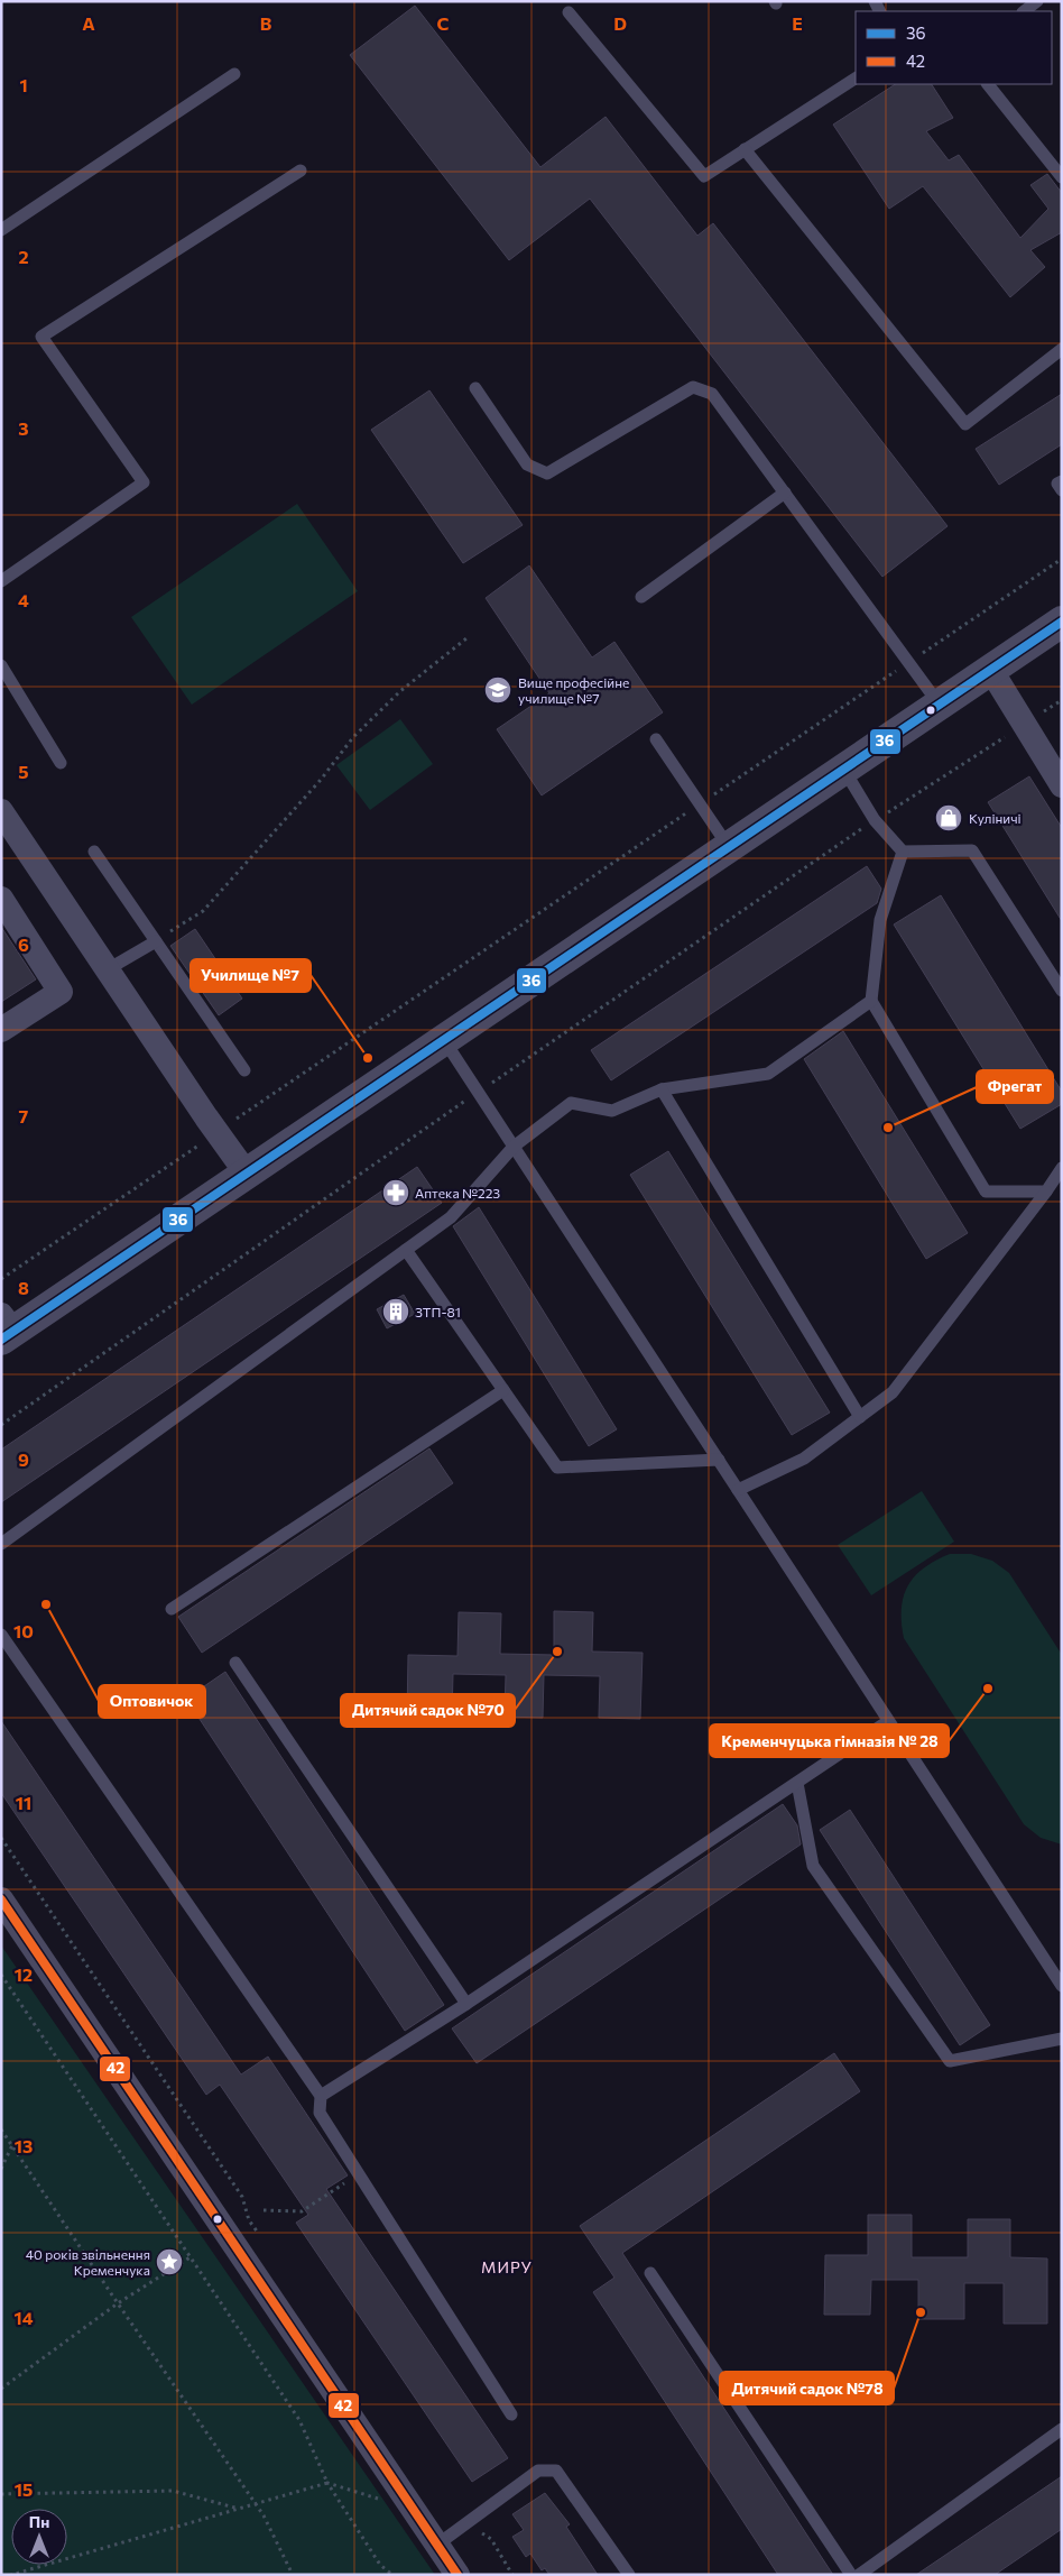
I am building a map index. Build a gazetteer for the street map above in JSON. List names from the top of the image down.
{
  "districts": ["МИРУ"],
  "places": {
    "school or university": ["Вище професійне училище №7"],
    "shop": ["Куліничі"],
    "other": [
      "Училище №7",
      "Фрегат",
      "Оптовичок",
      "Дитячий садок №70",
      "Кременчуцька гімназія № 28",
      "Дитячий садок №78"
    ],
    "pharmacy": ["Аптека №223"],
    "building": ["ЗТП-81"],
    "place": ["40 рокiв звiльнення Кременчука"]
  },
  "lines": ["transit line 36", "transit line 42"],
  "legend": ["36", "42"],
  "north": "top",
  "grid": {
    "columns": [
      "A",
      "B",
      "C",
      "D",
      "E"
    ],
    "rows": [
      "1",
      "2",
      "3",
      "4",
      "5",
      "6",
      "7",
      "8",
      "9",
      "10",
      "11",
      "12",
      "13",
      "14",
      "15"
    ]
  }
}
